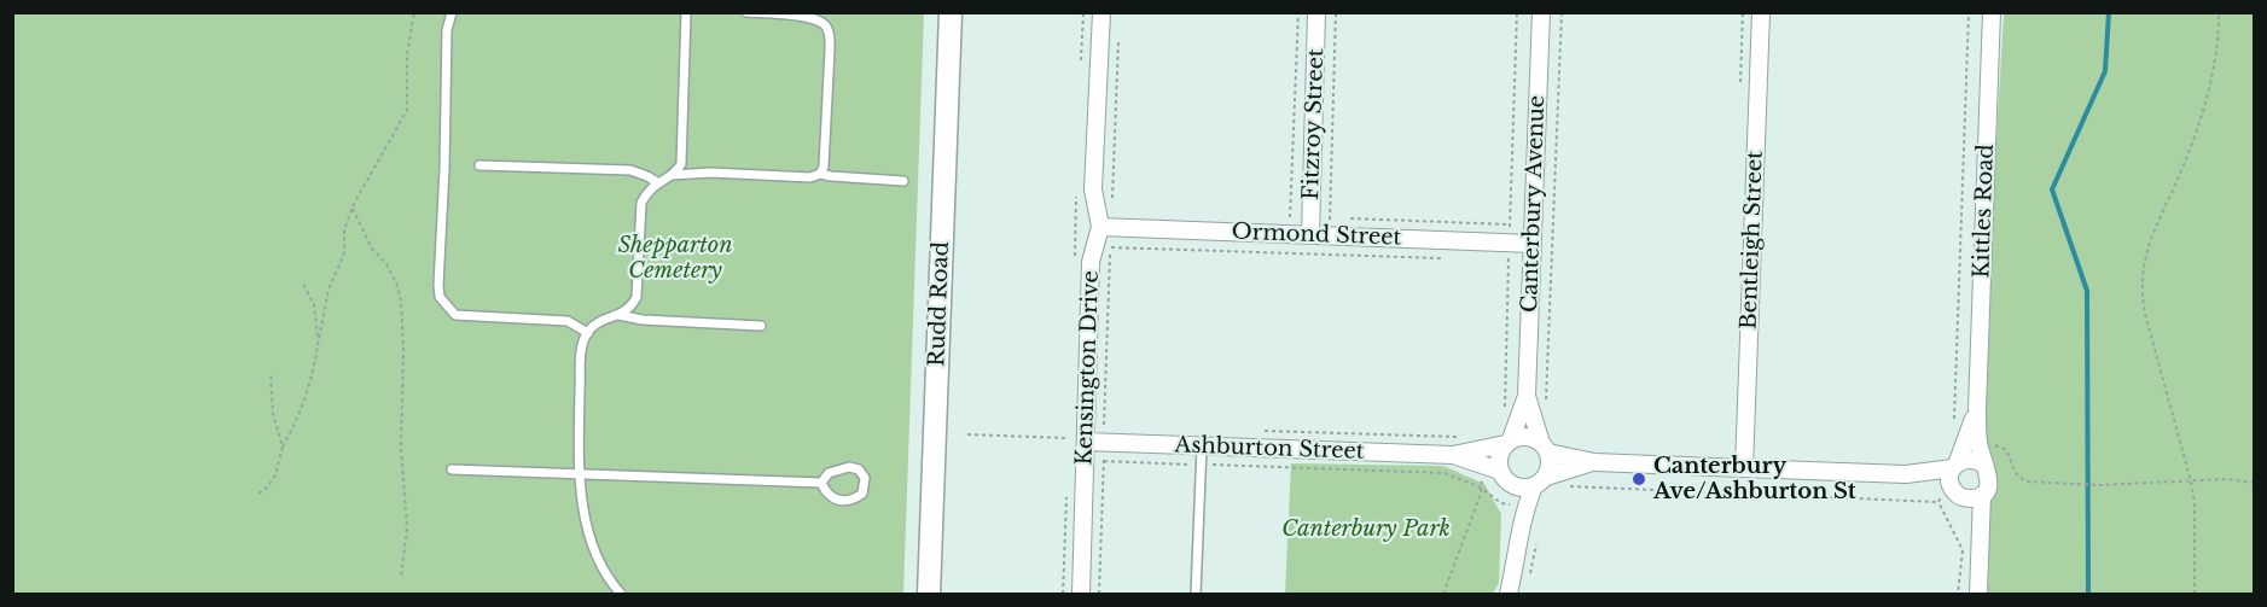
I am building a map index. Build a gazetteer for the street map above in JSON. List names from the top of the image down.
{
  "streets": {
    "street": [
      "Fitzroy Street",
      "Canterbury Avenue",
      "Kittles Road",
      "Ormond Street",
      "Bentleigh Street",
      "Rudd Road",
      "Kensington Drive",
      "Ashburton Street"
    ]
  },
  "crossings": [
    ["Fitzroy Street", "Ormond Street"],
    ["Canterbury Avenue", "Ormond Street"],
    ["Canterbury Avenue", "Ashburton Street"],
    ["Ormond Street", "Kensington Drive"],
    ["Kensington Drive", "Ashburton Street"]
  ],
  "parks": ["Shepparton Cemetery", "Canterbury Park"],
  "places": ["Canterbury Ave/Ashburton St"]
}
